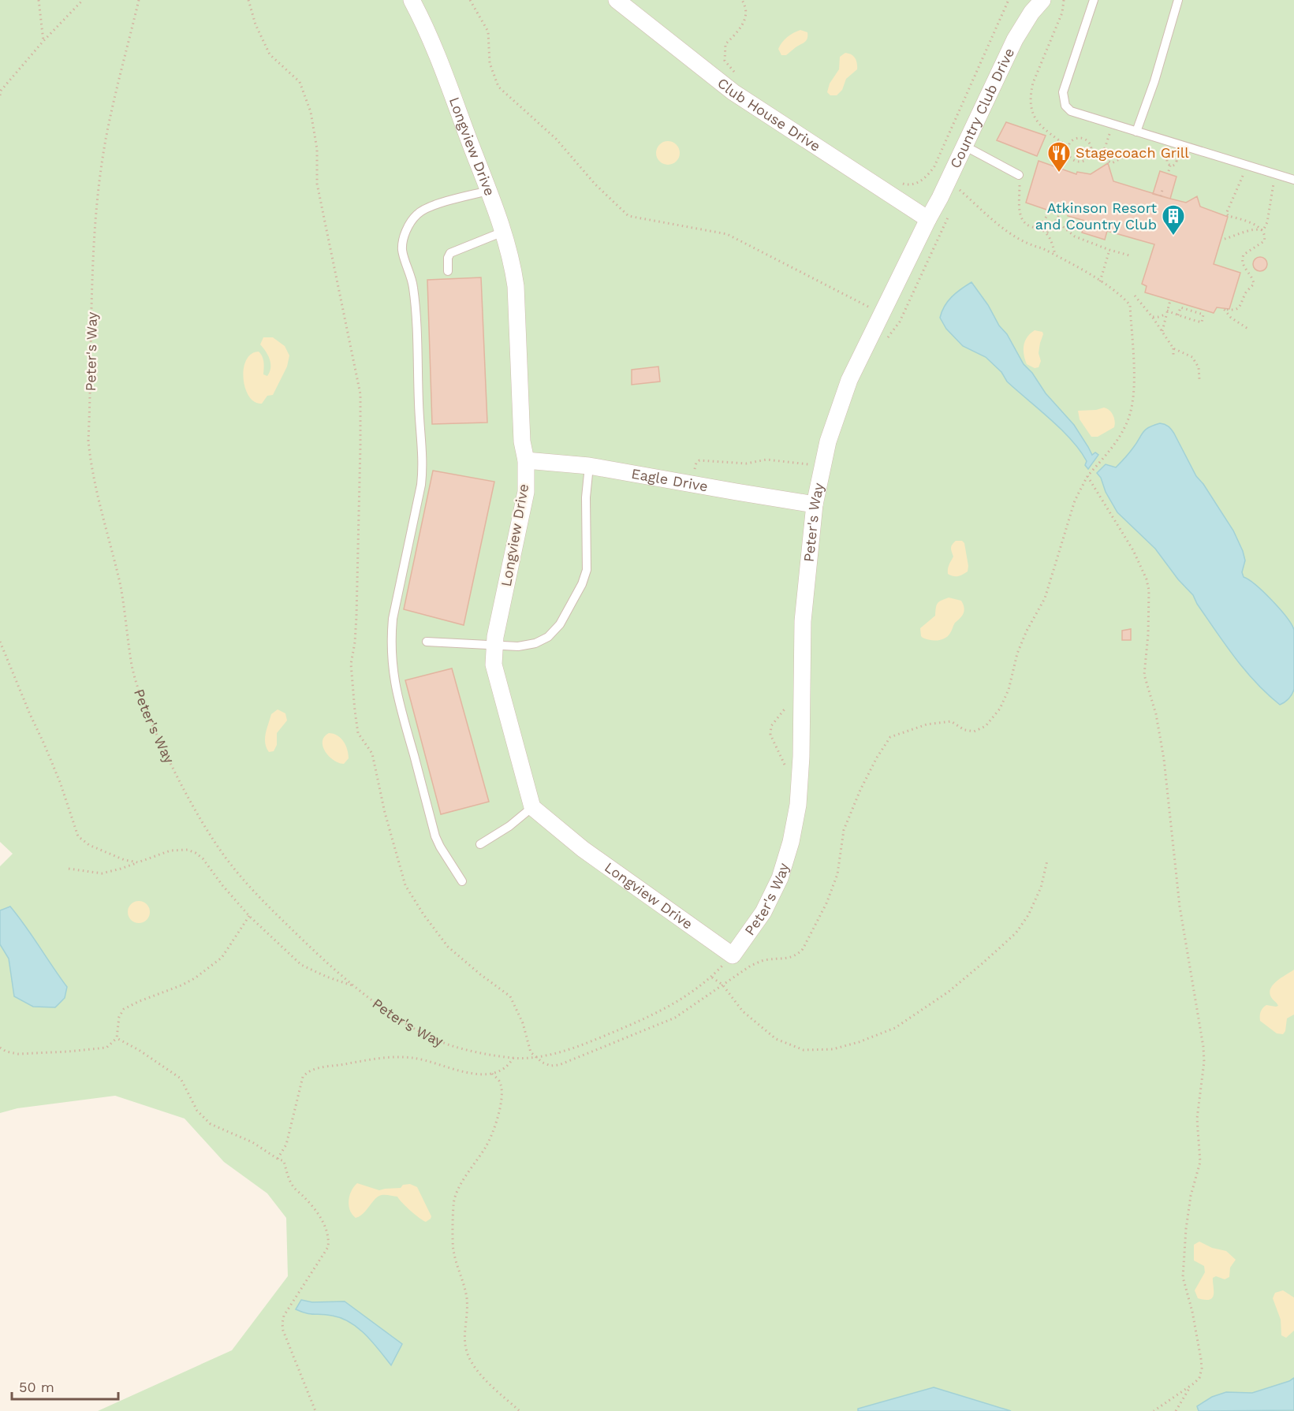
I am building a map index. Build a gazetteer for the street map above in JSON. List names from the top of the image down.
{
  "streets": {
    "street": [
      "Country Club Drive",
      "Club House Drive",
      "Longview Drive",
      "Peter's Way",
      "Eagle Drive"
    ]
  },
  "crossings": [
    ["Country Club Drive", "Club House Drive"],
    ["Country Club Drive", "Peter's Way"],
    ["Club House Drive", "Peter's Way"],
    ["Longview Drive", "Peter's Way"],
    ["Longview Drive", "Eagle Drive"],
    ["Peter's Way", "Eagle Drive"]
  ],
  "places": {
    "restaurant": ["Stagecoach Grill"],
    "building": ["Atkinson Resort and Country Club"]
  },
  "scale_bar": "50 m"
}
